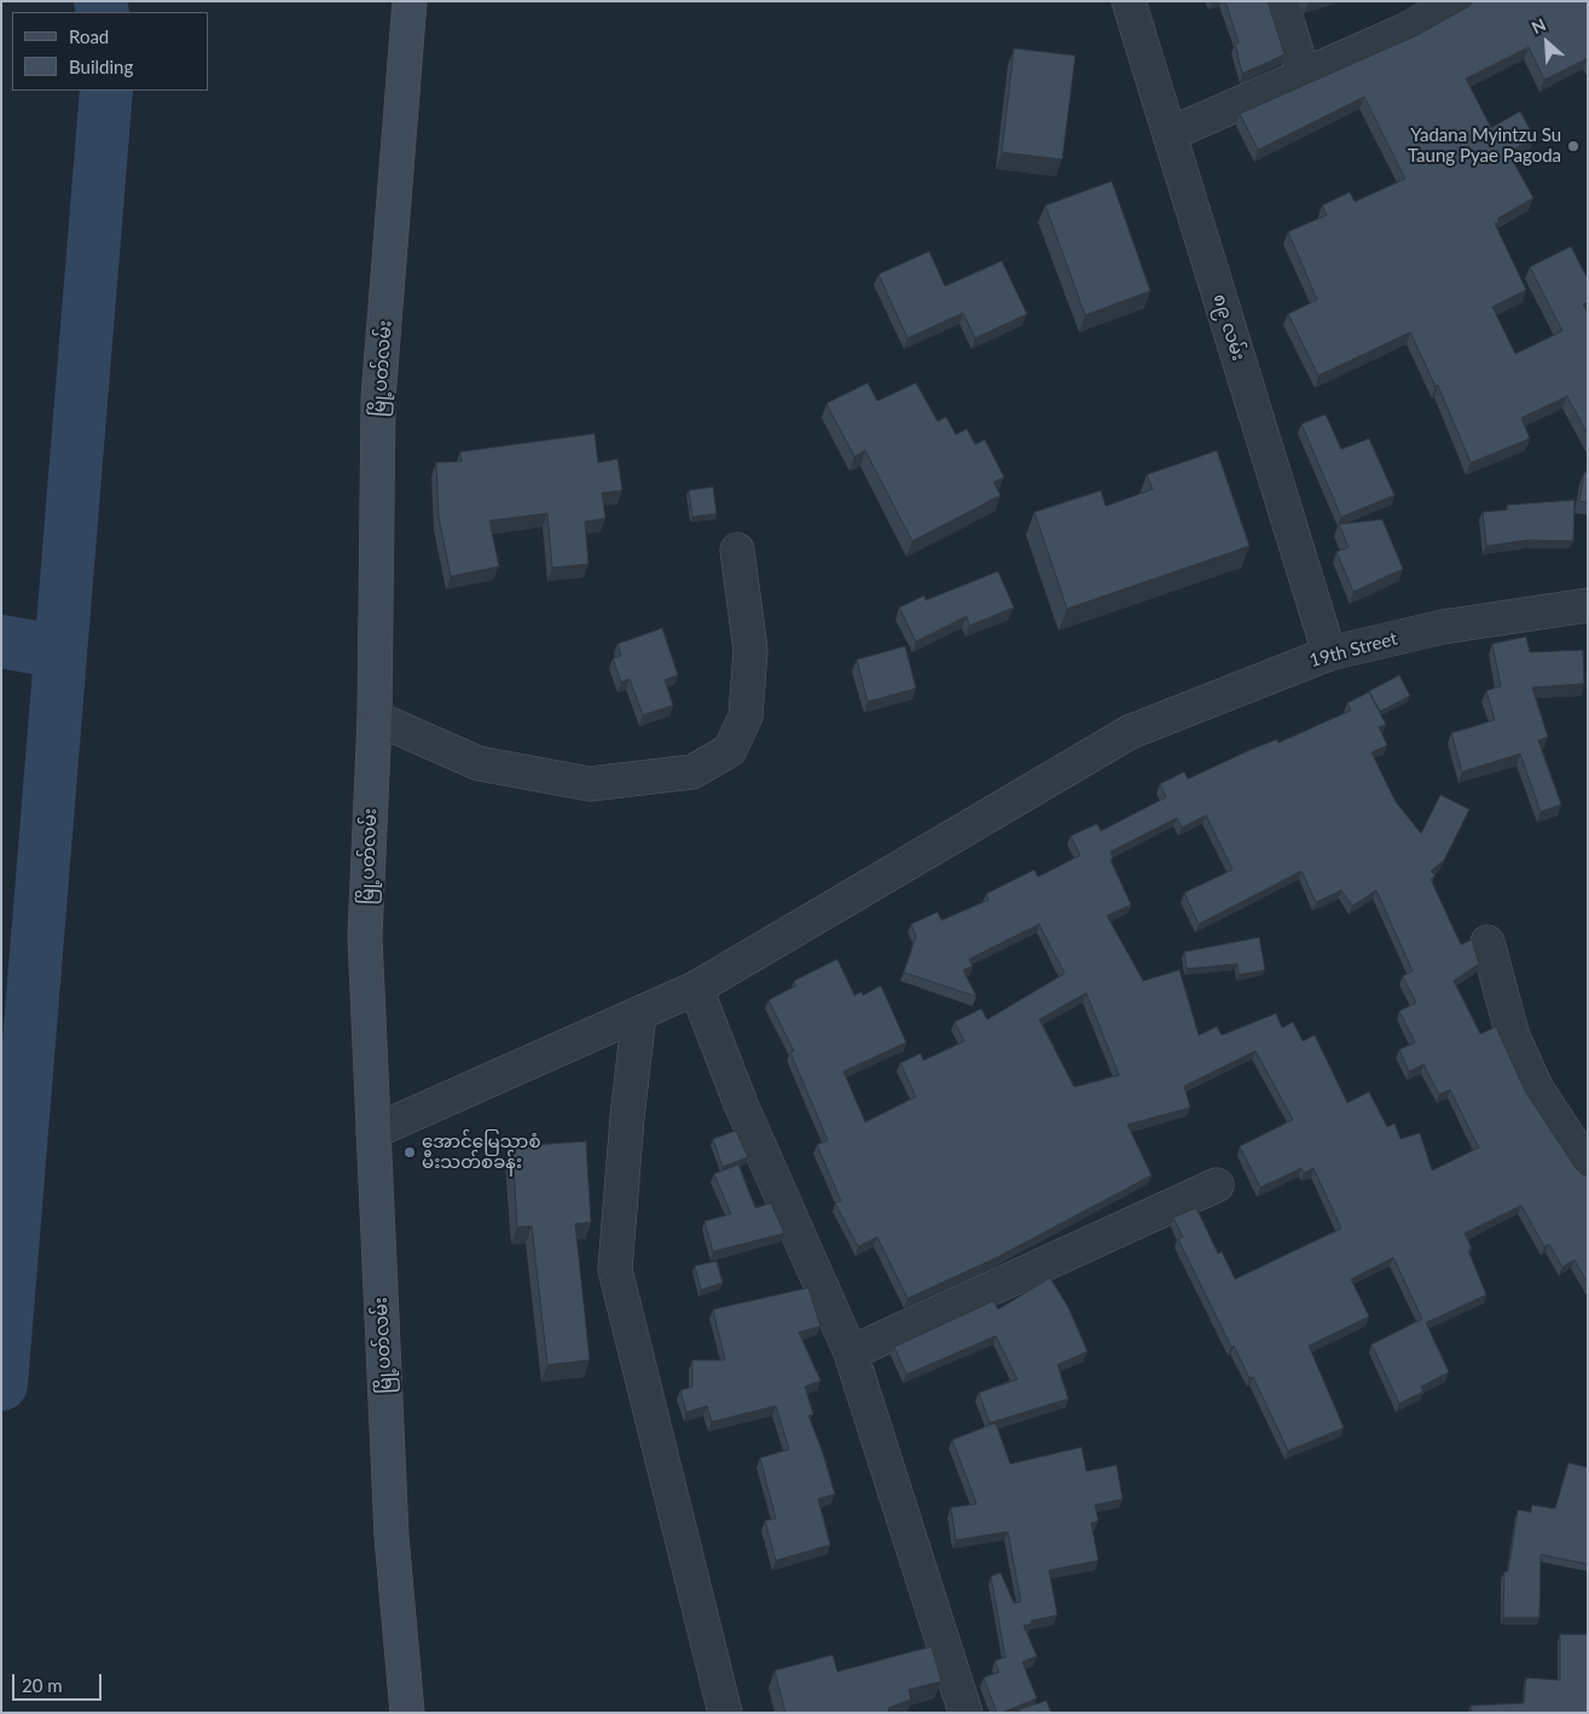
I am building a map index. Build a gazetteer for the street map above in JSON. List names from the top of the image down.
{
  "streets": {
    "main road": ["မြို့ပတ်လမ်း"],
    "street": ["၈၉ လမ်း", "19th Street"]
  },
  "crossings": [
    ["၈၉ လမ်း", "19th Street"],
    ["မြို့ပတ်လမ်း", "19th Street"]
  ],
  "places": ["Yadana Myintzu Su Taung Pyae Pagoda", "အောင်မြေသာစံ မီးသတ်စခန်း"],
  "legend": ["Road", "Building"],
  "scale_bar": "20 m",
  "north": "top left"
}
